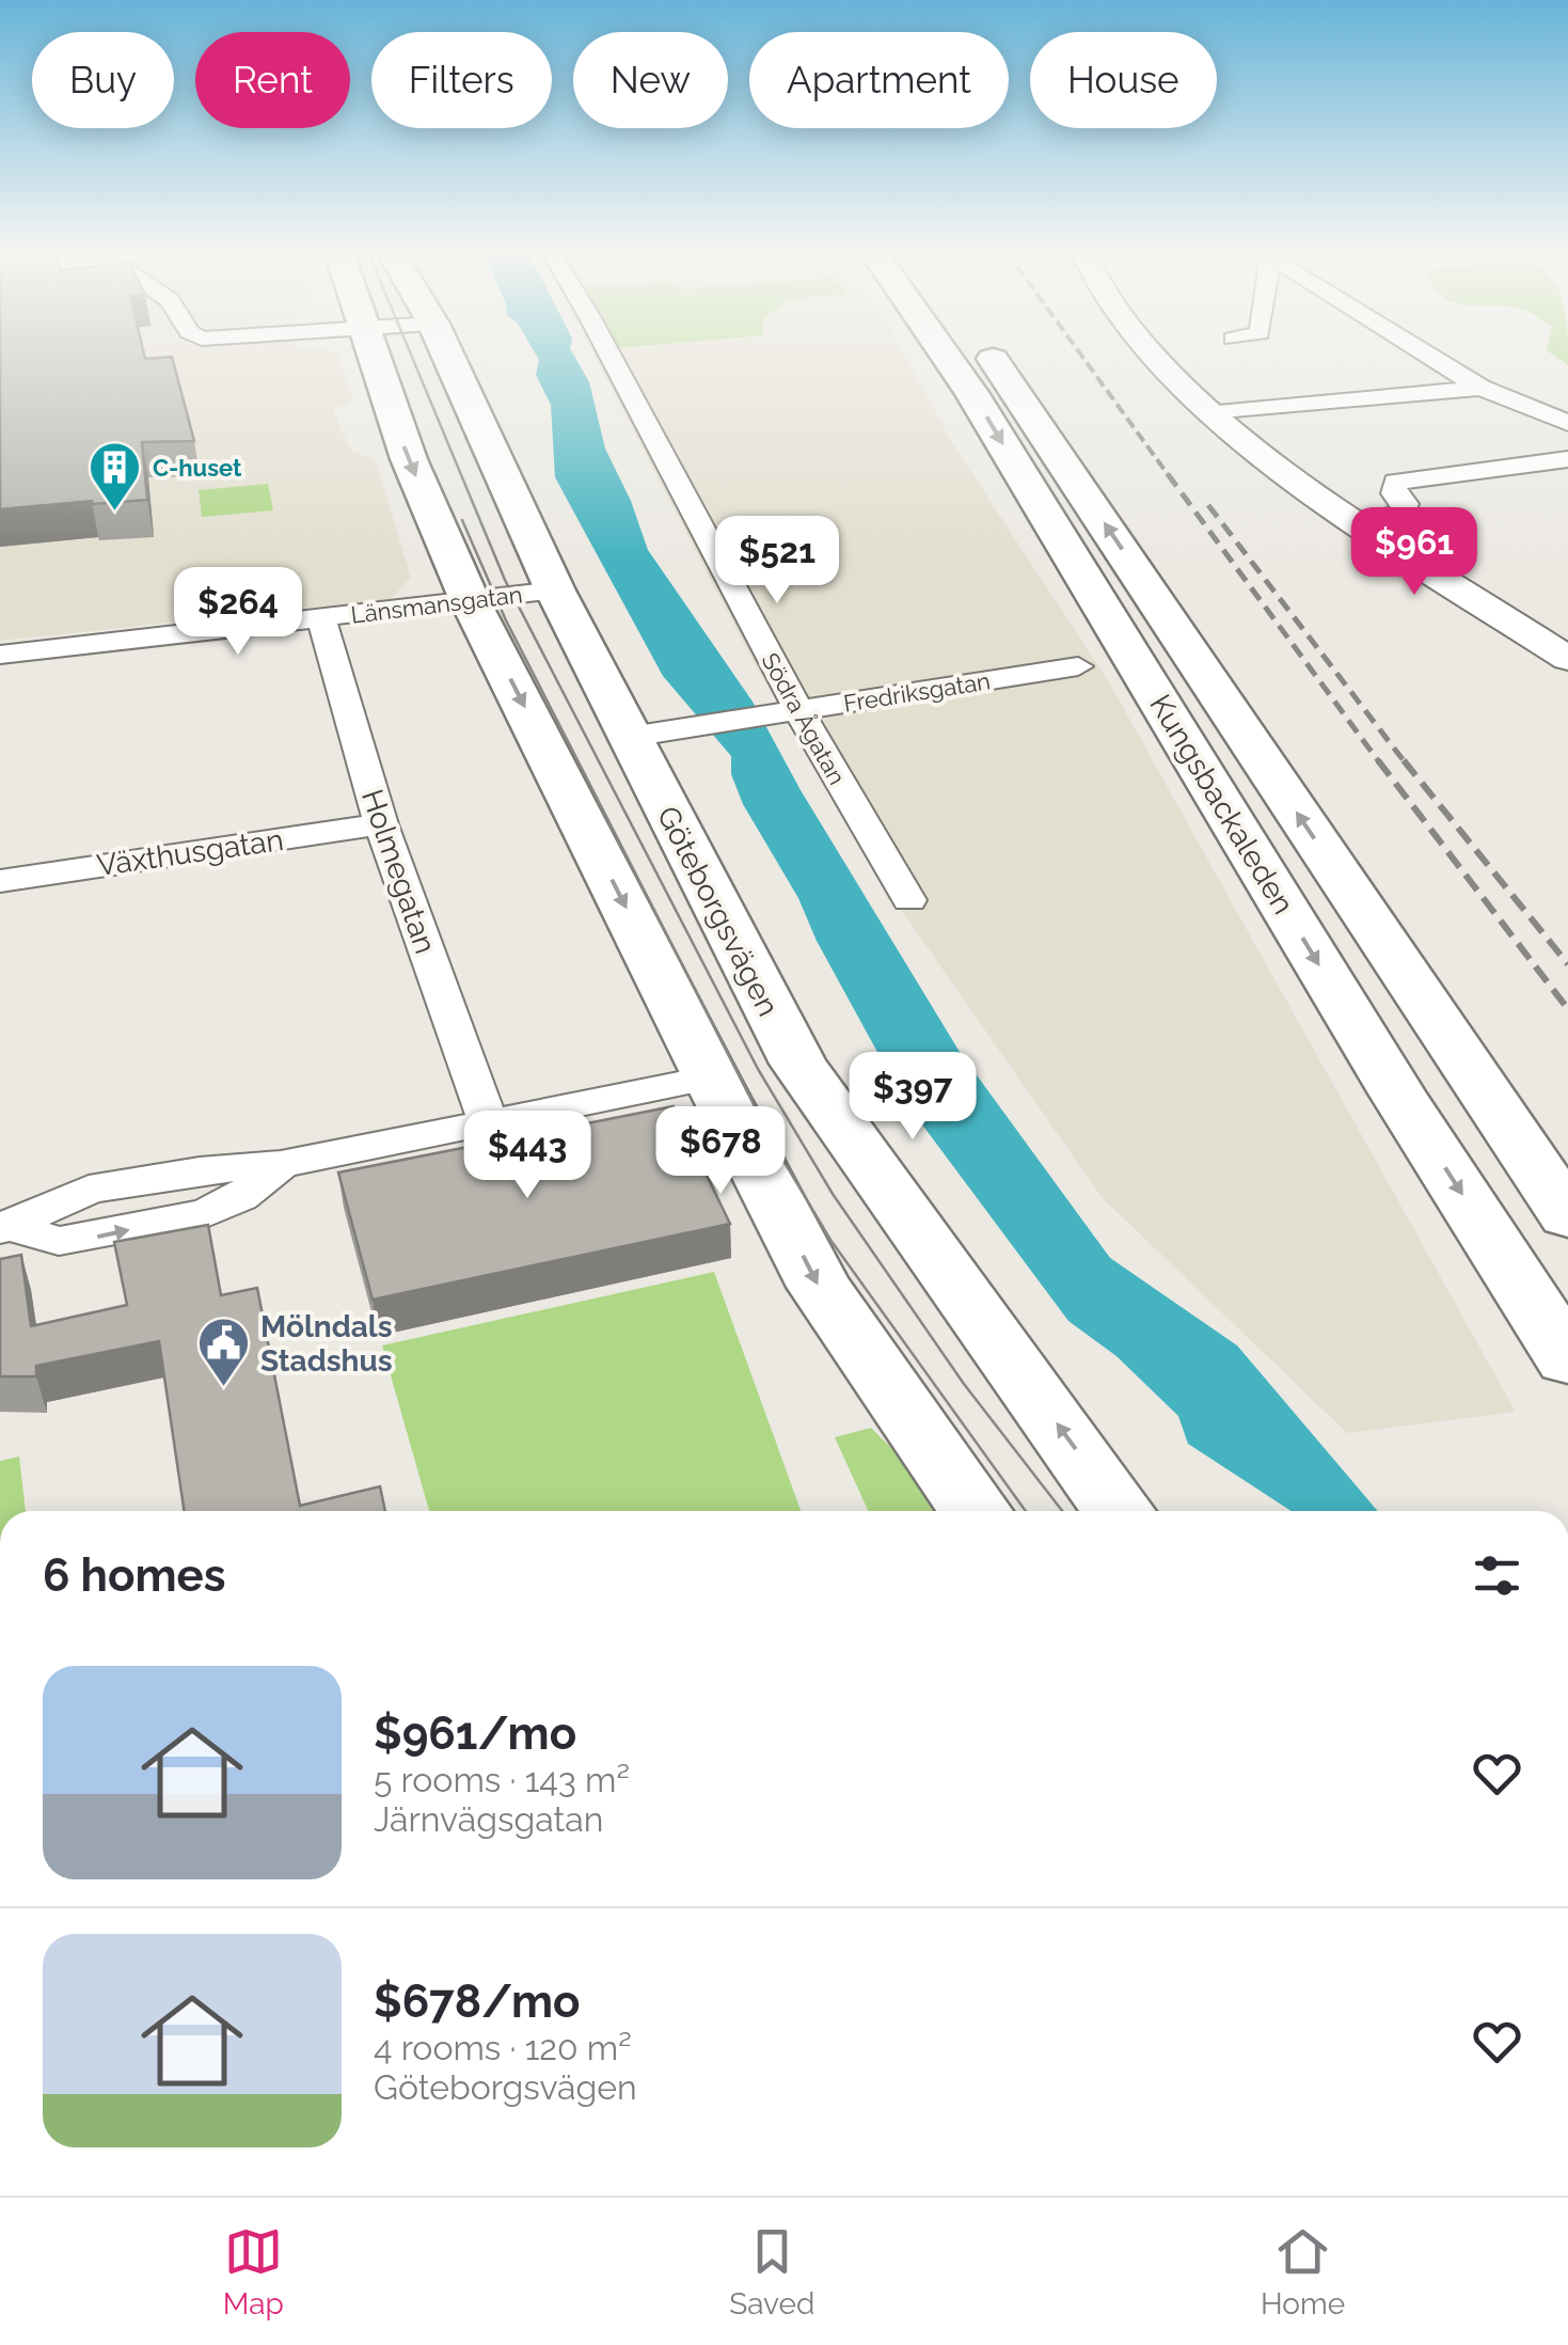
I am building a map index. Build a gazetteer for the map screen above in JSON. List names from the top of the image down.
{
  "streets": {
    "main road": ["Kungsbackaleden", "Göteborgsvägen"],
    "street": [
      "Länsmansgatan",
      "Fredriksgatan",
      "Södra Ågatan",
      "Växthusgatan",
      "Holmegatan"
    ]
  },
  "crossings": [
    ["Länsmansgatan", "Holmegatan"],
    ["Länsmansgatan", "Göteborgsvägen"],
    ["Fredriksgatan", "Södra Ågatan"],
    ["Fredriksgatan", "Göteborgsvägen"],
    ["Växthusgatan", "Holmegatan"]
  ],
  "places": {
    "building": ["C-huset"],
    "public building": ["Mölndals Stadshus"]
  },
  "page": {
    "chip": [
      "Buy",
      "Rent",
      "Filters",
      "New",
      "Apartment",
      "House"
    ],
    "price": [
      "$961",
      "$521",
      "$264",
      "$397",
      "$678",
      "$443"
    ],
    "heading": "6 homes",
    "list": [
      {
        "name": "$961/mo",
        "note": "5 rooms · 143 m² · Järnvägsgatan"
      },
      {
        "name": "$678/mo",
        "note": "4 rooms · 120 m² · Göteborgsvägen"
      }
    ],
    "tabs": ["Map", "Saved", "Home"]
  }
}
